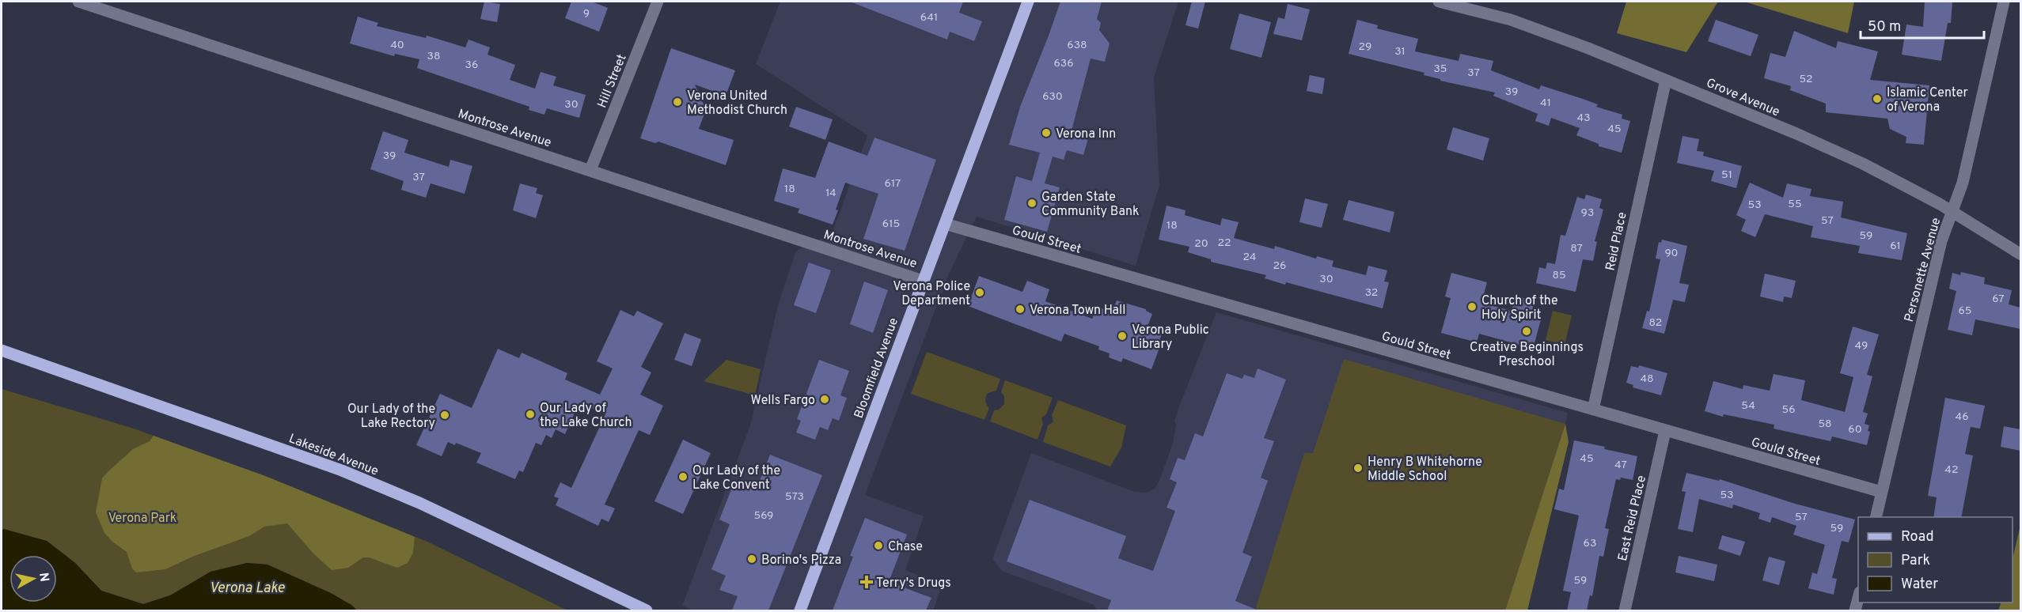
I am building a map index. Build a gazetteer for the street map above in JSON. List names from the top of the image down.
{
  "streets": {
    "main road": ["Bloomfield Avenue", "Lakeside Avenue"],
    "street": [
      "Hill Street",
      "Grove Avenue",
      "Montrose Avenue",
      "Gould Street",
      "Reid Place",
      "Personette Avenue",
      "East Reid Place"
    ]
  },
  "crossings": [
    ["Hill Street", "Montrose Avenue"],
    ["Grove Avenue", "Reid Place"],
    ["Grove Avenue", "Personette Avenue"],
    ["Montrose Avenue", "Bloomfield Avenue"],
    ["Gould Street", "Reid Place"],
    ["Gould Street", "Personette Avenue"],
    ["Gould Street", "Bloomfield Avenue"],
    ["Gould Street", "East Reid Place"]
  ],
  "water": ["Verona Lake"],
  "parks": ["Verona Park"],
  "places": {
    "other": [
      "Islamic Center of Verona",
      "Verona United Methodist Church",
      "Verona Inn",
      "Garden State Community Bank",
      "Verona Police Department",
      "Church of the Holy Spirit",
      "Verona Town Hall",
      "Creative Beginnings Preschool",
      "Verona Public Library",
      "Wells Fargo",
      "Our Lady of the Lake Church",
      "Our Lady of the Lake Rectory",
      "Henry B Whitehorne Middle School",
      "Our Lady of the Lake Convent",
      "Chase",
      "Borino's Pizza"
    ],
    "health": ["Terry's Drugs"]
  },
  "house_numbers": [
    "9",
    "641",
    "40",
    "638",
    "29",
    "31",
    "38",
    "636",
    "36",
    "35",
    "37",
    "52",
    "39",
    "630",
    "41",
    "30",
    "43",
    "45",
    "39",
    "51",
    "37",
    "617",
    "18",
    "14",
    "55",
    "53",
    "93",
    "57",
    "615",
    "18",
    "59",
    "22",
    "20",
    "61",
    "87",
    "90",
    "24",
    "26",
    "85",
    "30",
    "32",
    "67",
    "65",
    "82",
    "49",
    "48",
    "54",
    "56",
    "46",
    "58",
    "60",
    "45",
    "47",
    "42",
    "53",
    "573",
    "569",
    "57",
    "59",
    "63",
    "59"
  ],
  "legend": ["Road", "Park", "Water"],
  "scale_bar": "50 m",
  "north": "right"
}
